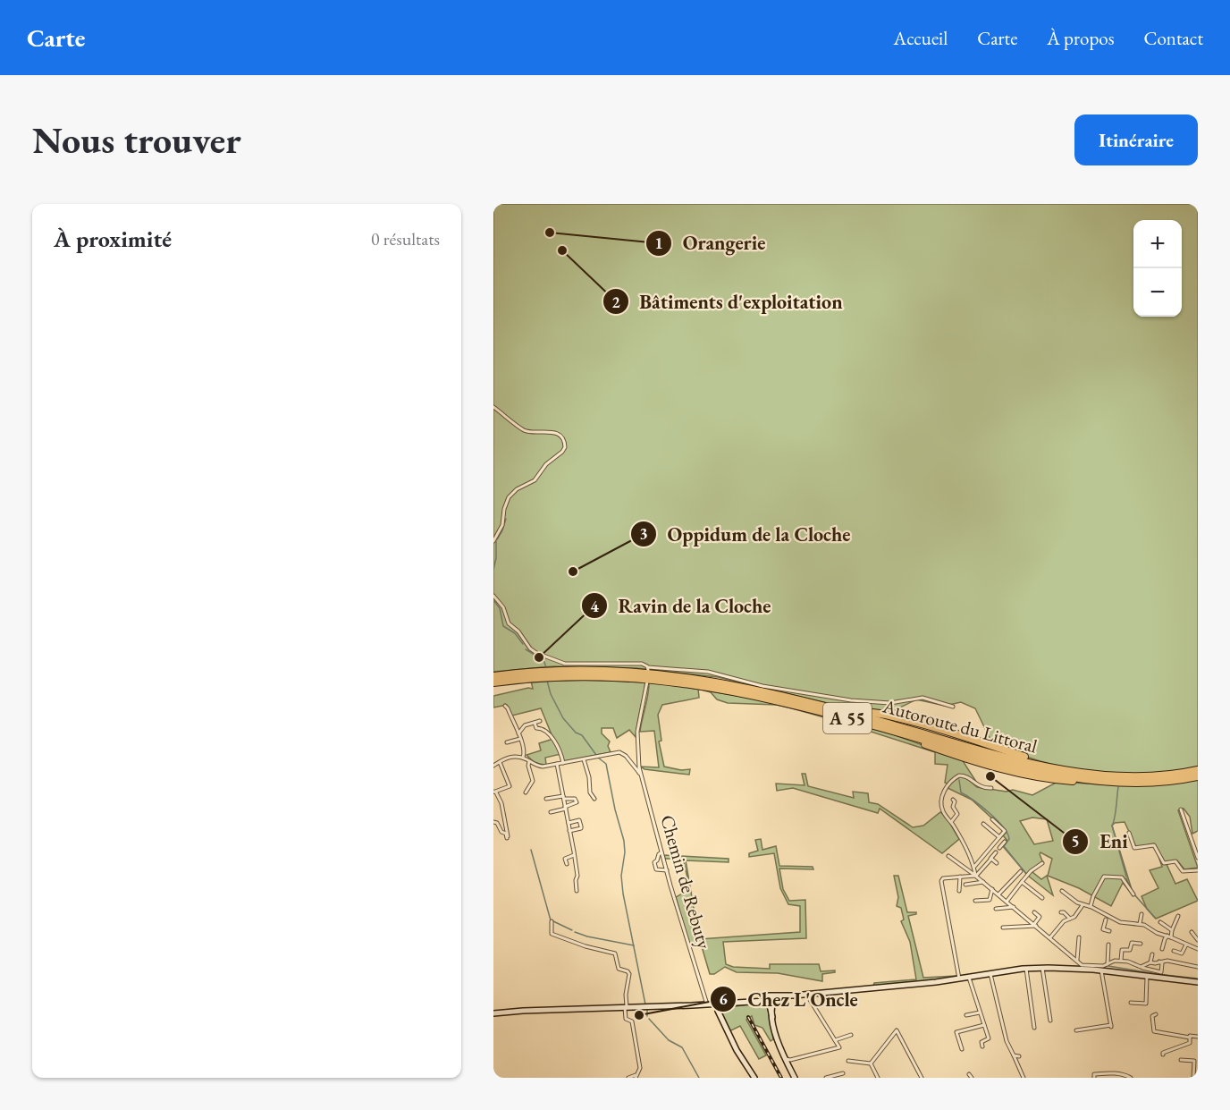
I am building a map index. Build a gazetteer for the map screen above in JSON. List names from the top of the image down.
{
  "streets": {
    "highway": ["A 55", "Autoroute du Littoral"],
    "street": ["Chemin de Rebuty"]
  },
  "places": [
    "Orangerie",
    "Bâtiments d'exploitation",
    "Oppidum de la Cloche",
    "Ravin de la Cloche",
    "Eni",
    "Chez L'Oncle"
  ],
  "page": {
    "header": "Carte",
    "nav": [
      "Accueil",
      "Carte",
      "À propos",
      "Contact"
    ],
    "buttons": "Itinéraire",
    "title": "Nous trouver",
    "heading": ["À proximité", "0 résultats"],
    "map_buttons": ["+", "−"]
  }
}
